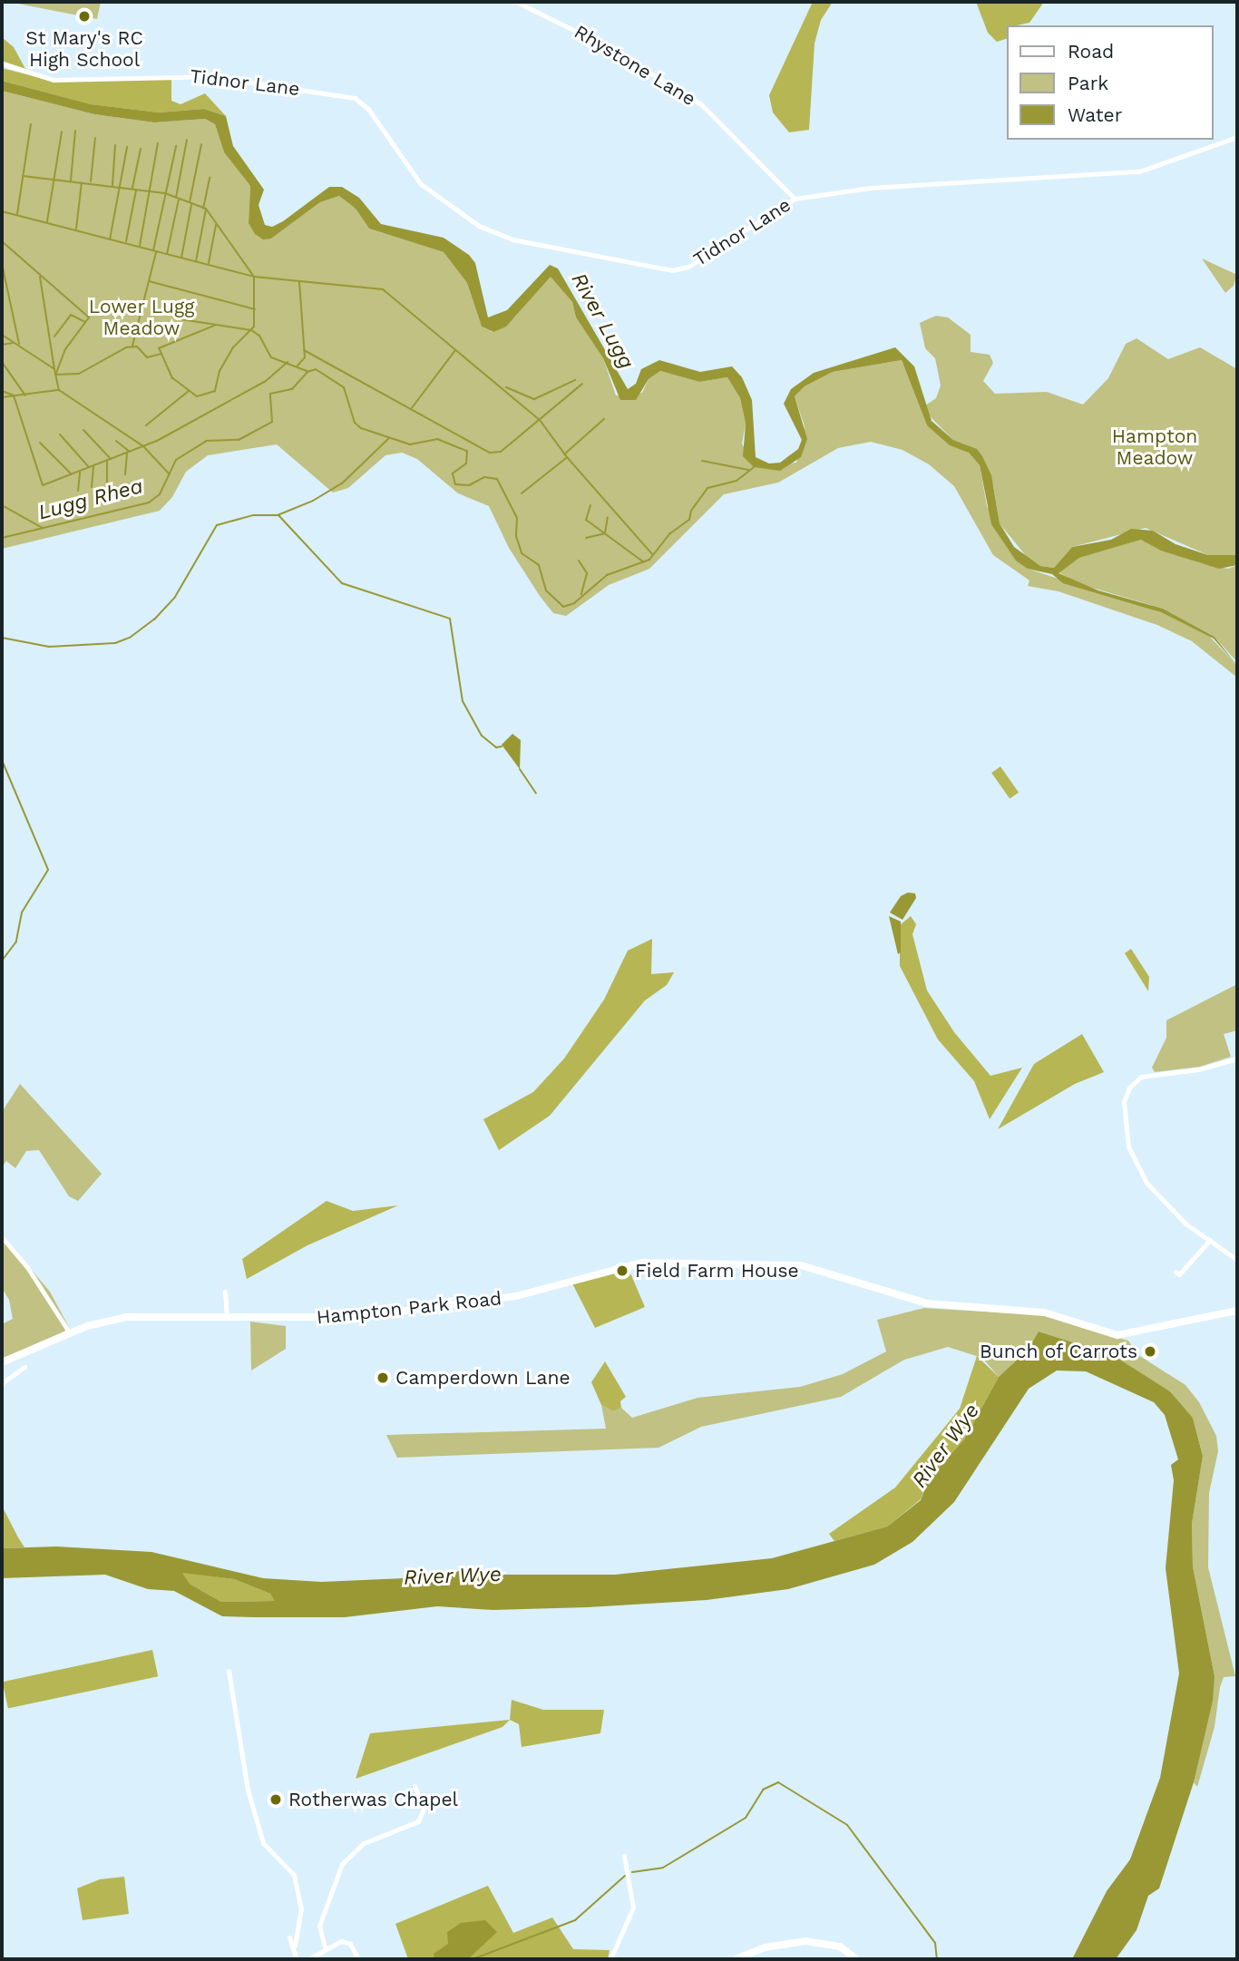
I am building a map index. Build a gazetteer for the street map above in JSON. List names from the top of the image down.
{
  "streets": {
    "main road": ["Hampton Park Road"],
    "street": ["Rhystone Lane", "Tidnor Lane"]
  },
  "crossings": [
    ["Rhystone Lane", "Tidnor Lane"]
  ],
  "water": ["River Lugg", "Lugg Rhea", "River Wye"],
  "parks": ["Lower Lugg Meadow", "Hampton Meadow"],
  "places": [
    "St Mary's RC High School",
    "Field Farm House",
    "Bunch of Carrots",
    "Camperdown Lane",
    "Rotherwas Chapel"
  ],
  "legend": ["Road", "Park", "Water"]
}
